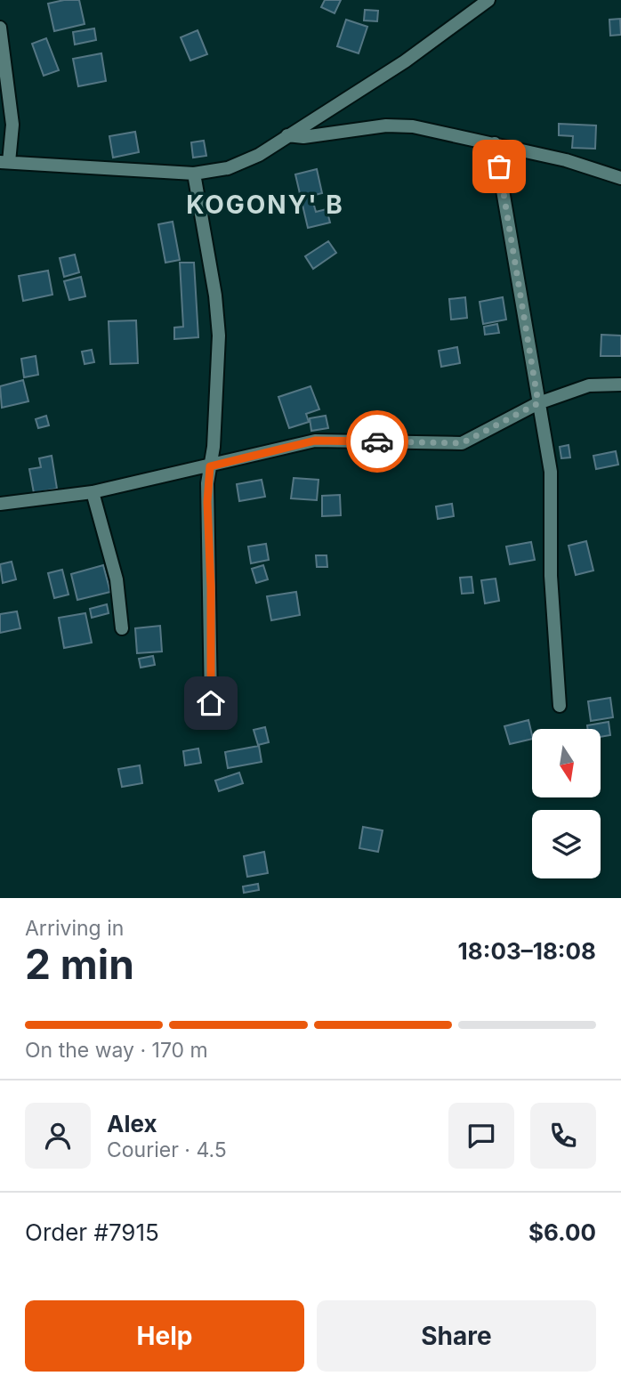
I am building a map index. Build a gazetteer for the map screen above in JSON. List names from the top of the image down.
{
  "districts": ["KOGONY' B"],
  "north": "bottom",
  "page": {
    "heading": ["2 min", "Arriving in", "18:03–18:08"],
    "panel": [
      "Alex",
      "Courier · 4.5",
      "Order #7915",
      "$6.00"
    ],
    "bar": "On the way · 170 m",
    "buttons": ["Help", "Share"]
  }
}
